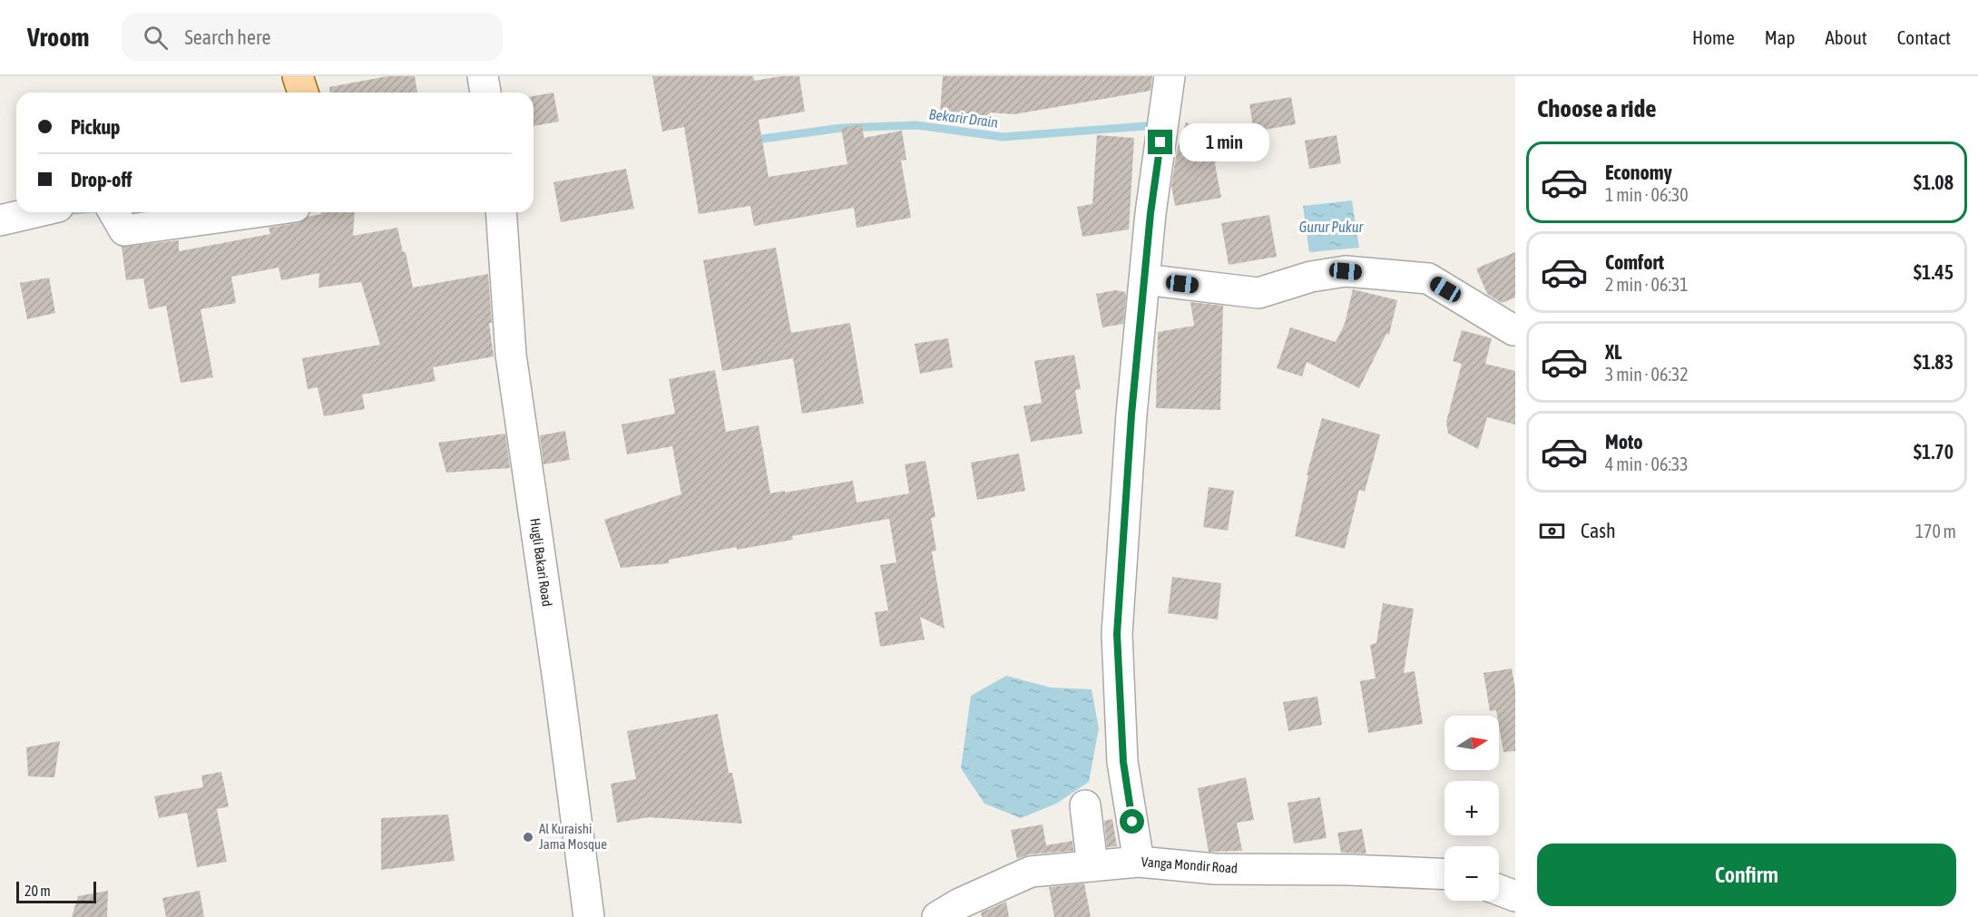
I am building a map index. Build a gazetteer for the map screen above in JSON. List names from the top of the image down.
{
  "streets": {
    "street": ["Hugli Bakari Road", "Vanga Mondir Road"]
  },
  "water": ["Bekarir Drain", "Gurur Pukur"],
  "places": ["Al Kuraishi Jama Mosque"],
  "scale_bar": "20 m",
  "north": "right",
  "page": {
    "header": "Vroom",
    "search": "Search here",
    "nav": [
      "Home",
      "Map",
      "About",
      "Contact"
    ],
    "heading": "Choose a ride",
    "banner": ["Pickup", "Drop-off"],
    "bubble": "1 min",
    "list": [
      {
        "name": "Economy",
        "note": "1 min · 06:30",
        "value": "$1.08"
      },
      {
        "name": "Comfort",
        "note": "2 min · 06:31",
        "value": "$1.45"
      },
      {
        "name": "XL",
        "note": "3 min · 06:32",
        "value": "$1.83"
      },
      {
        "name": "Moto",
        "note": "4 min · 06:33",
        "value": "$1.70"
      }
    ],
    "pay": ["Cash", "170 m"],
    "map_buttons": ["+", "−"],
    "buttons": "Confirm",
    "scale": "20 m"
  }
}
